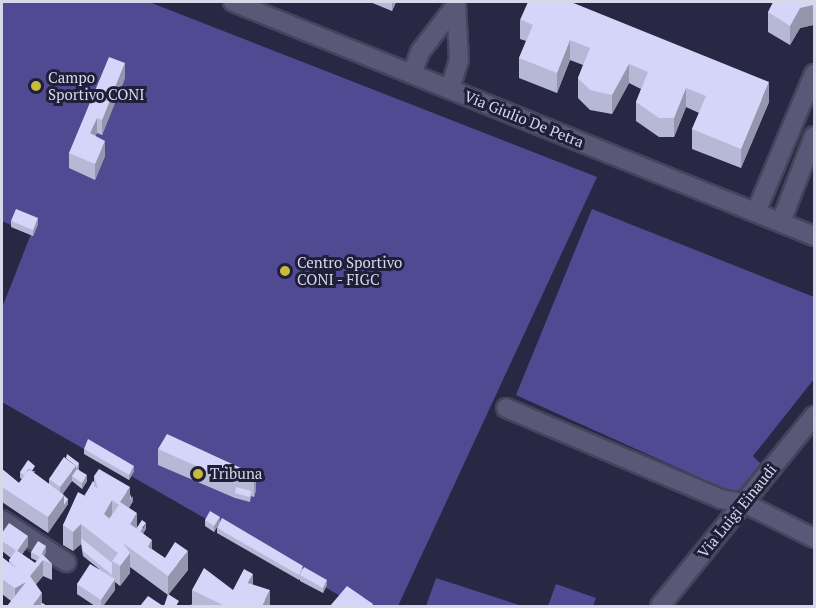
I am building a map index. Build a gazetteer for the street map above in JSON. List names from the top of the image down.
{
  "streets": {
    "street": ["Via Giulio De Petra", "Via Luigi Einaudi"]
  },
  "places": ["Campo Sportivo CONI", "Centro Sportivo CONI - FIGC", "Tribuna"]
}
